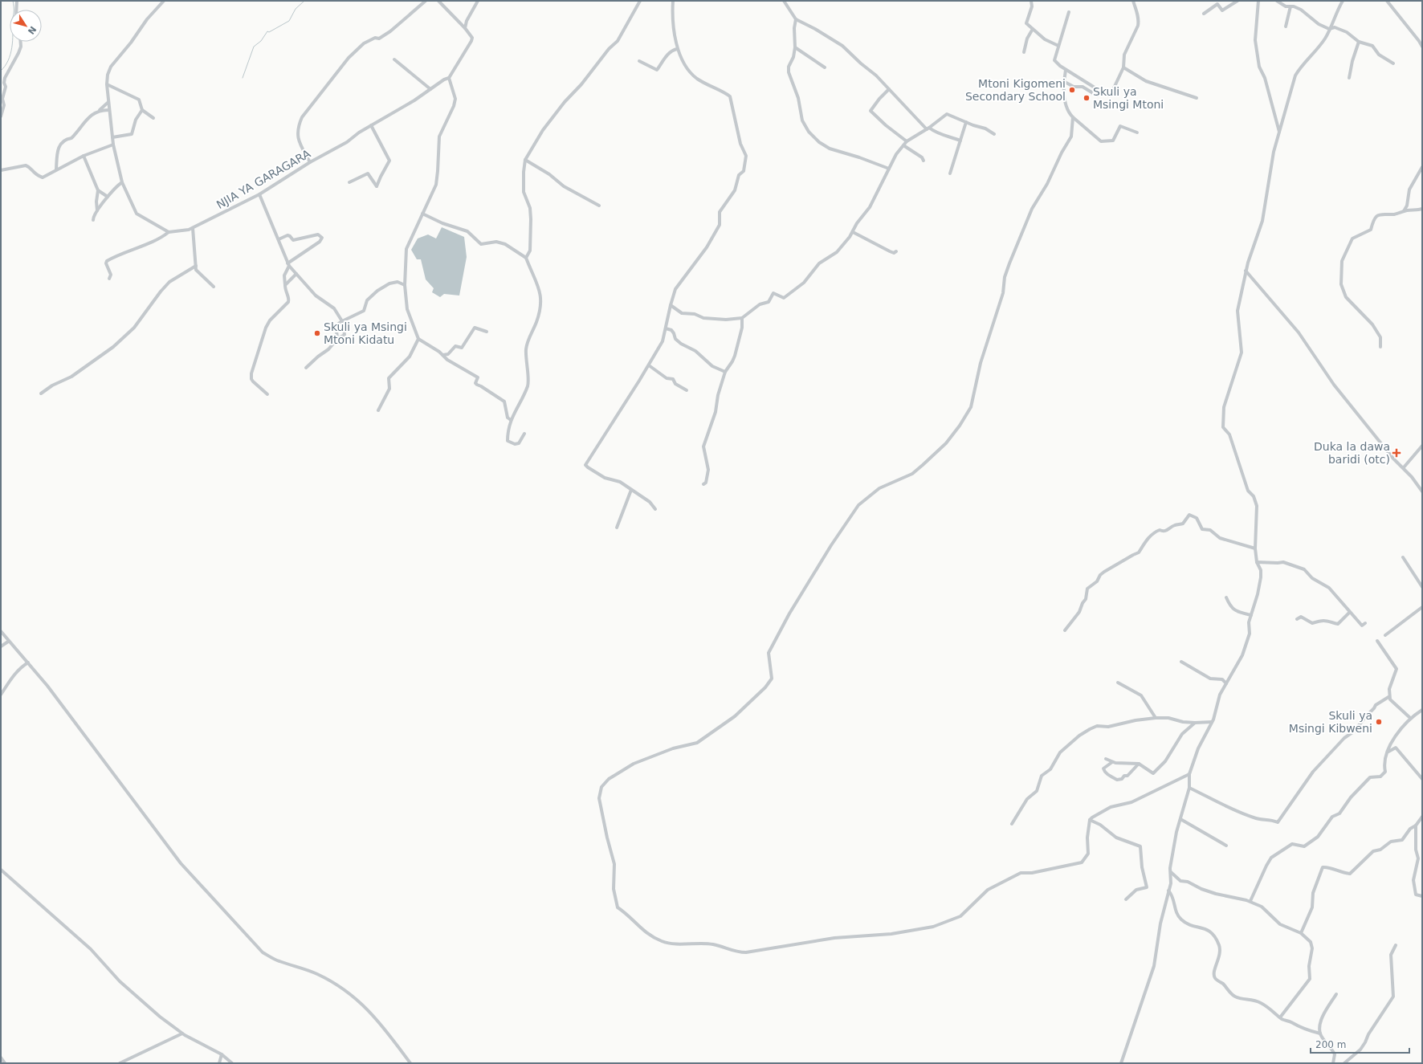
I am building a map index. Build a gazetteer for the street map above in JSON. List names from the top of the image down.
{
  "streets": {
    "street": ["NJIA YA GARAGARA"]
  },
  "places": {
    "other": [
      "Mtoni Kigomeni Secondary School",
      "Skuli ya Msingi Mtoni",
      "Skuli ya Msingi Mtoni Kidatu",
      "Skuli ya Msingi Kibweni"
    ],
    "health": ["Duka la dawa baridi (otc)"]
  },
  "scale_bar": "200 m",
  "north": "bottom right"
}
